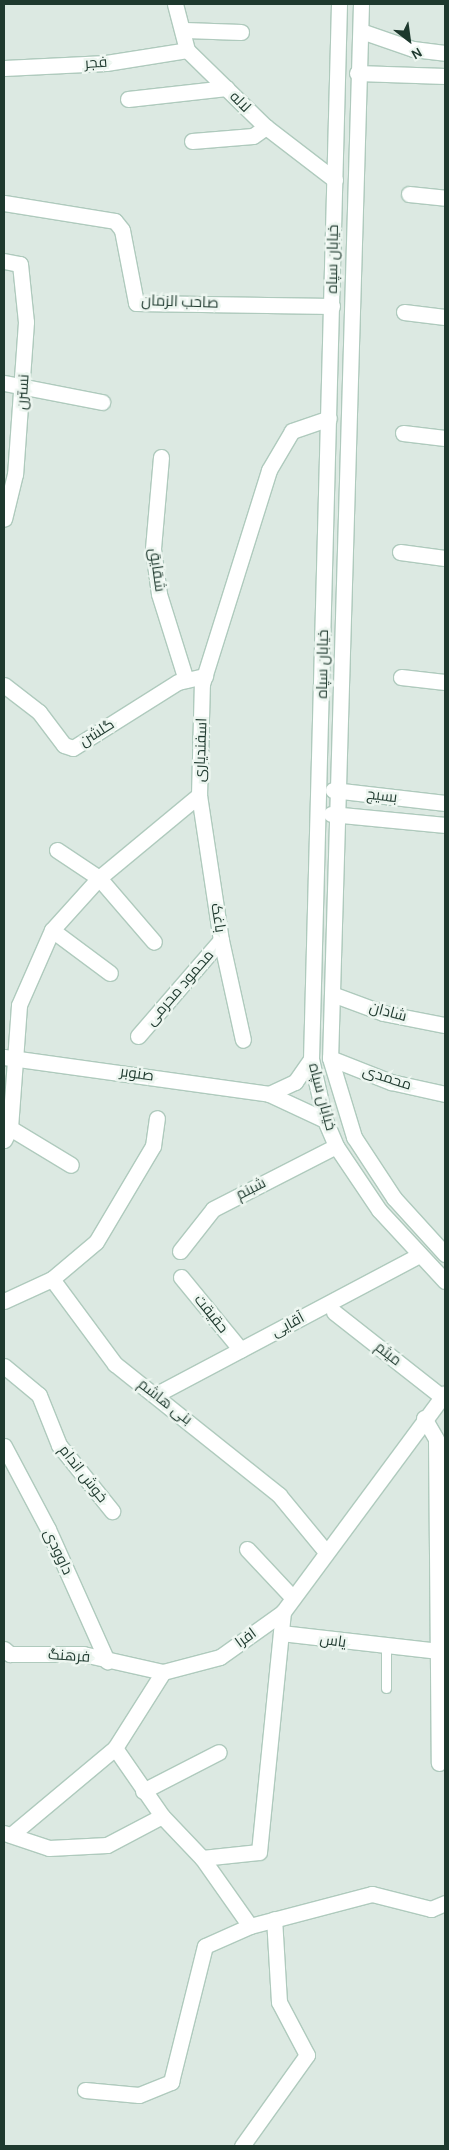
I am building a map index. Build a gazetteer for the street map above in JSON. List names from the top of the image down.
{
  "streets": {
    "street": [
      "فجر",
      "لاله",
      "خیابان سپاه",
      "صاحب الزمان",
      "نسترن",
      "شقایق",
      "گلشن",
      "اسفندیاری",
      "بسیج",
      "باغک",
      "محمود محرمی",
      "شادان",
      "صنوبر",
      "محمدی",
      "شبنم",
      "حقیقت",
      "آقایی",
      "میثم",
      "بنی هاشم",
      "خوش اندام",
      "داوودی",
      "افرا",
      "یاس",
      "فرهنگ"
    ]
  },
  "crossings": [
    ["فجر", "لاله"],
    ["لاله", "خیابان سپاه"],
    ["خیابان سپاه", "صاحب الزمان"],
    ["خیابان سپاه", "اسفندیاری"],
    ["خیابان سپاه", "بسیج"],
    ["خیابان سپاه", "شادان"],
    ["خیابان سپاه", "صنوبر"],
    ["خیابان سپاه", "محمدی"],
    ["خیابان سپاه", "شبنم"],
    ["خیابان سپاه", "آقایی"],
    ["شقایق", "گلشن"],
    ["گلشن", "اسفندیاری"],
    ["اسفندیاری", "باغک"],
    ["اسفندیاری", "صنوبر"],
    ["باغک", "محمود محرمی"],
    ["حقیقت", "آقایی"],
    ["آقایی", "بنی هاشم"],
    ["میثم", "افرا"],
    ["بنی هاشم", "افرا"],
    ["داوودی", "فرهنگ"],
    ["افرا", "فرهنگ"]
  ],
  "north": "bottom right"
}
